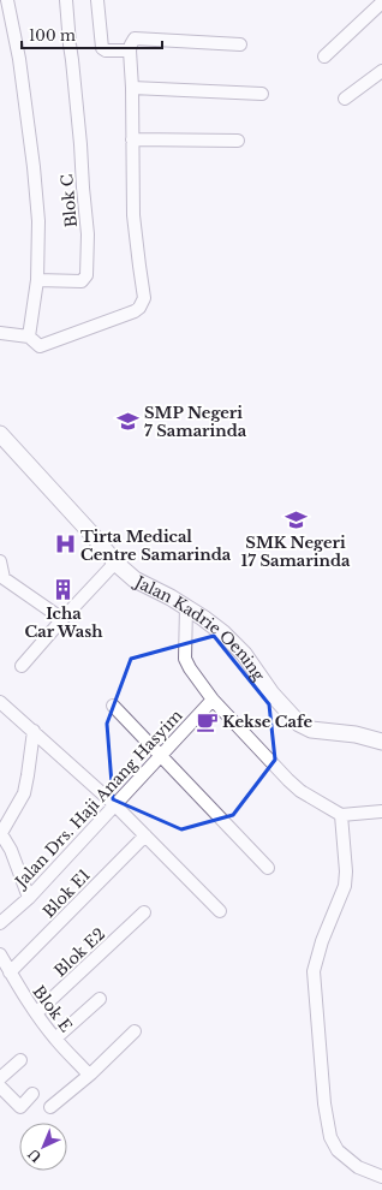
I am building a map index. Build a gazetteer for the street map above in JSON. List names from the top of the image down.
{
  "streets": {
    "main road": ["Jalan Kadrie Oening"],
    "street": [
      "Blok C",
      "Jalan Drs. Haji Anang Hasyim",
      "Blok E1",
      "Blok E2",
      "Blok E"
    ]
  },
  "crossings": [
    ["Blok E1", "Blok E"],
    ["Blok E2", "Blok E"]
  ],
  "places": {
    "school or university": ["SMP Negeri 7 Samarinda", "SMK Negeri 17 Samarinda"],
    "hospital": ["Tirta Medical Centre Samarinda"],
    "building": ["Icha Car Wash"],
    "cafe": ["Kekse Cafe"]
  },
  "scale_bar": "100 m",
  "north": "bottom left"
}
